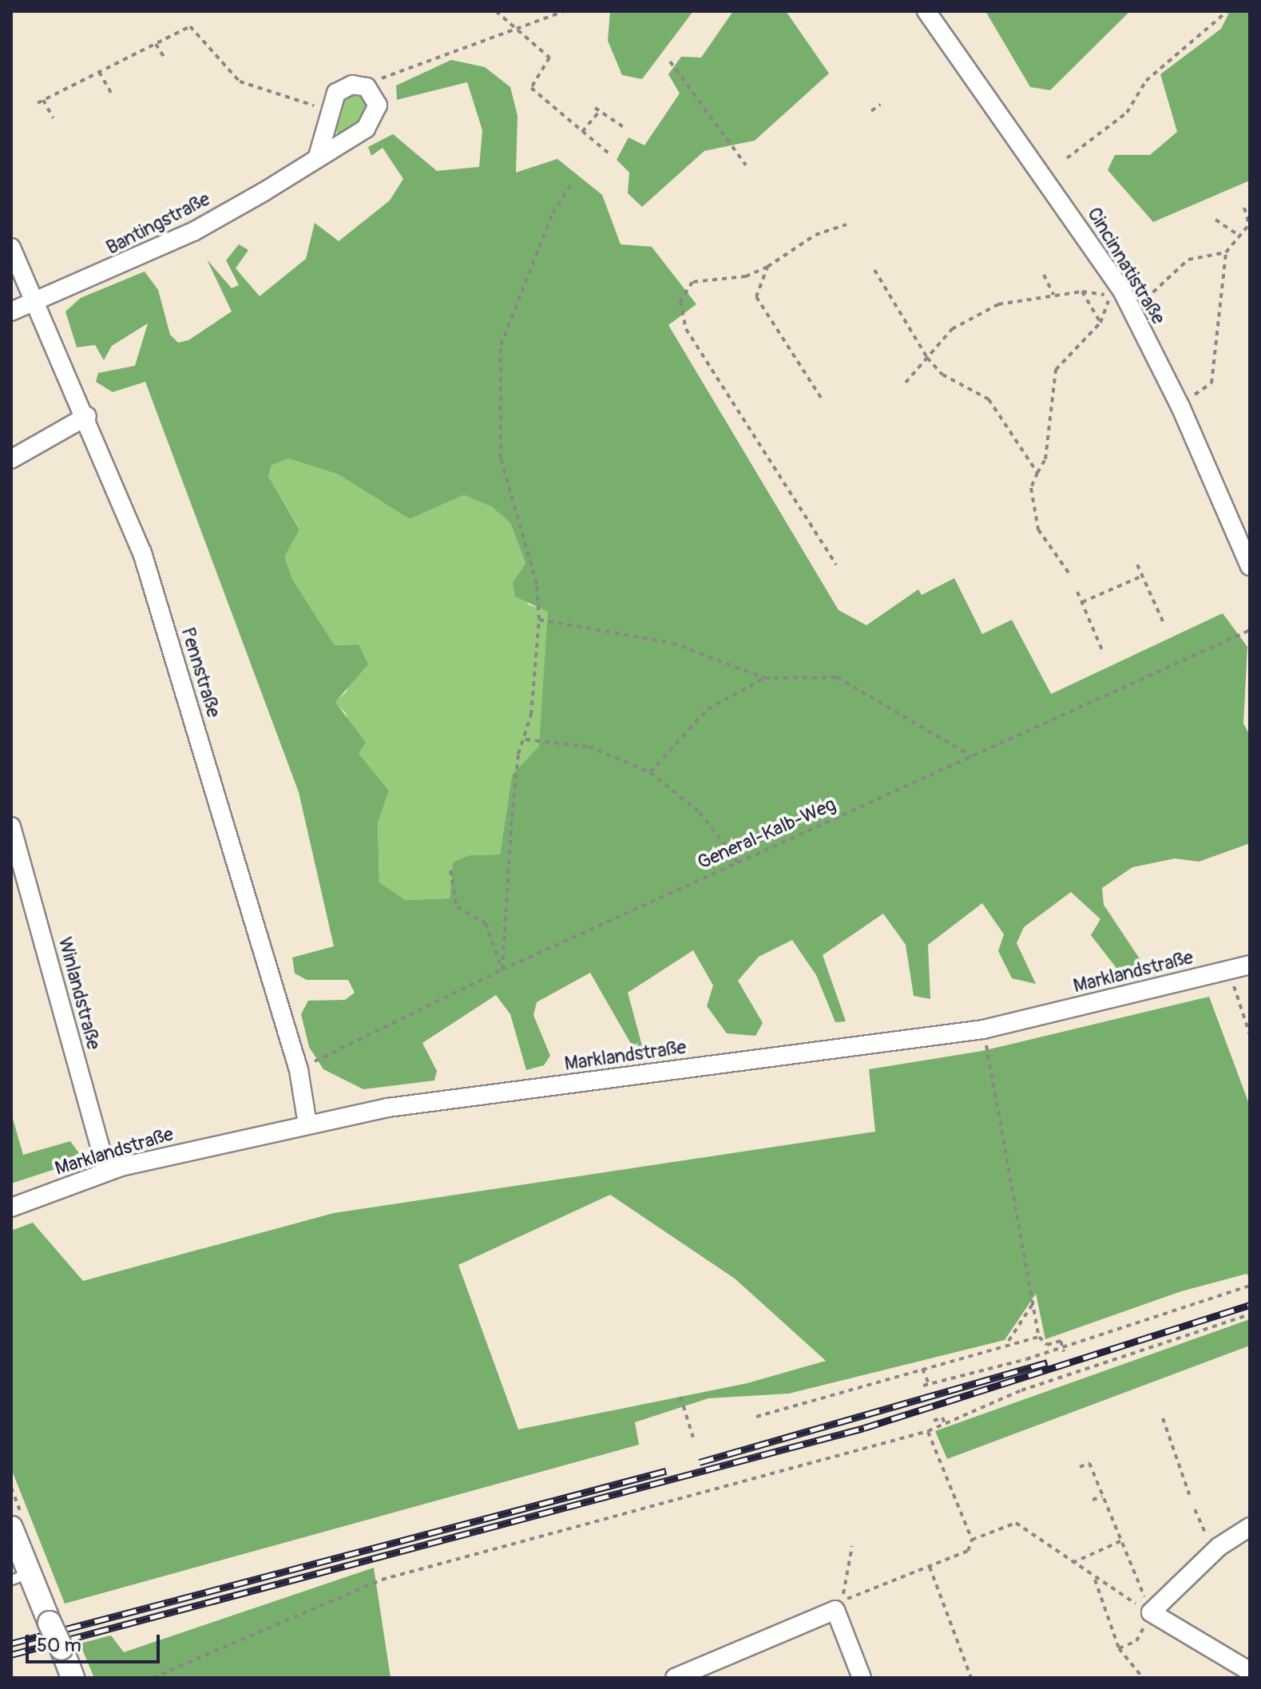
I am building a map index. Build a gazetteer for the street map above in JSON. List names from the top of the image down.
{
  "streets": {
    "street": [
      "Bantingstraße",
      "Cincinnatistraße",
      "Pennstraße",
      "Marklandstraße",
      "Winlandstraße"
    ],
    "path": ["General-Kalb-Weg"]
  },
  "crossings": [
    ["Bantingstraße", "Pennstraße"],
    ["Pennstraße", "General-Kalb-Weg"],
    ["Pennstraße", "Marklandstraße"],
    ["Marklandstraße", "Winlandstraße"]
  ],
  "scale_bar": "50 m"
}
